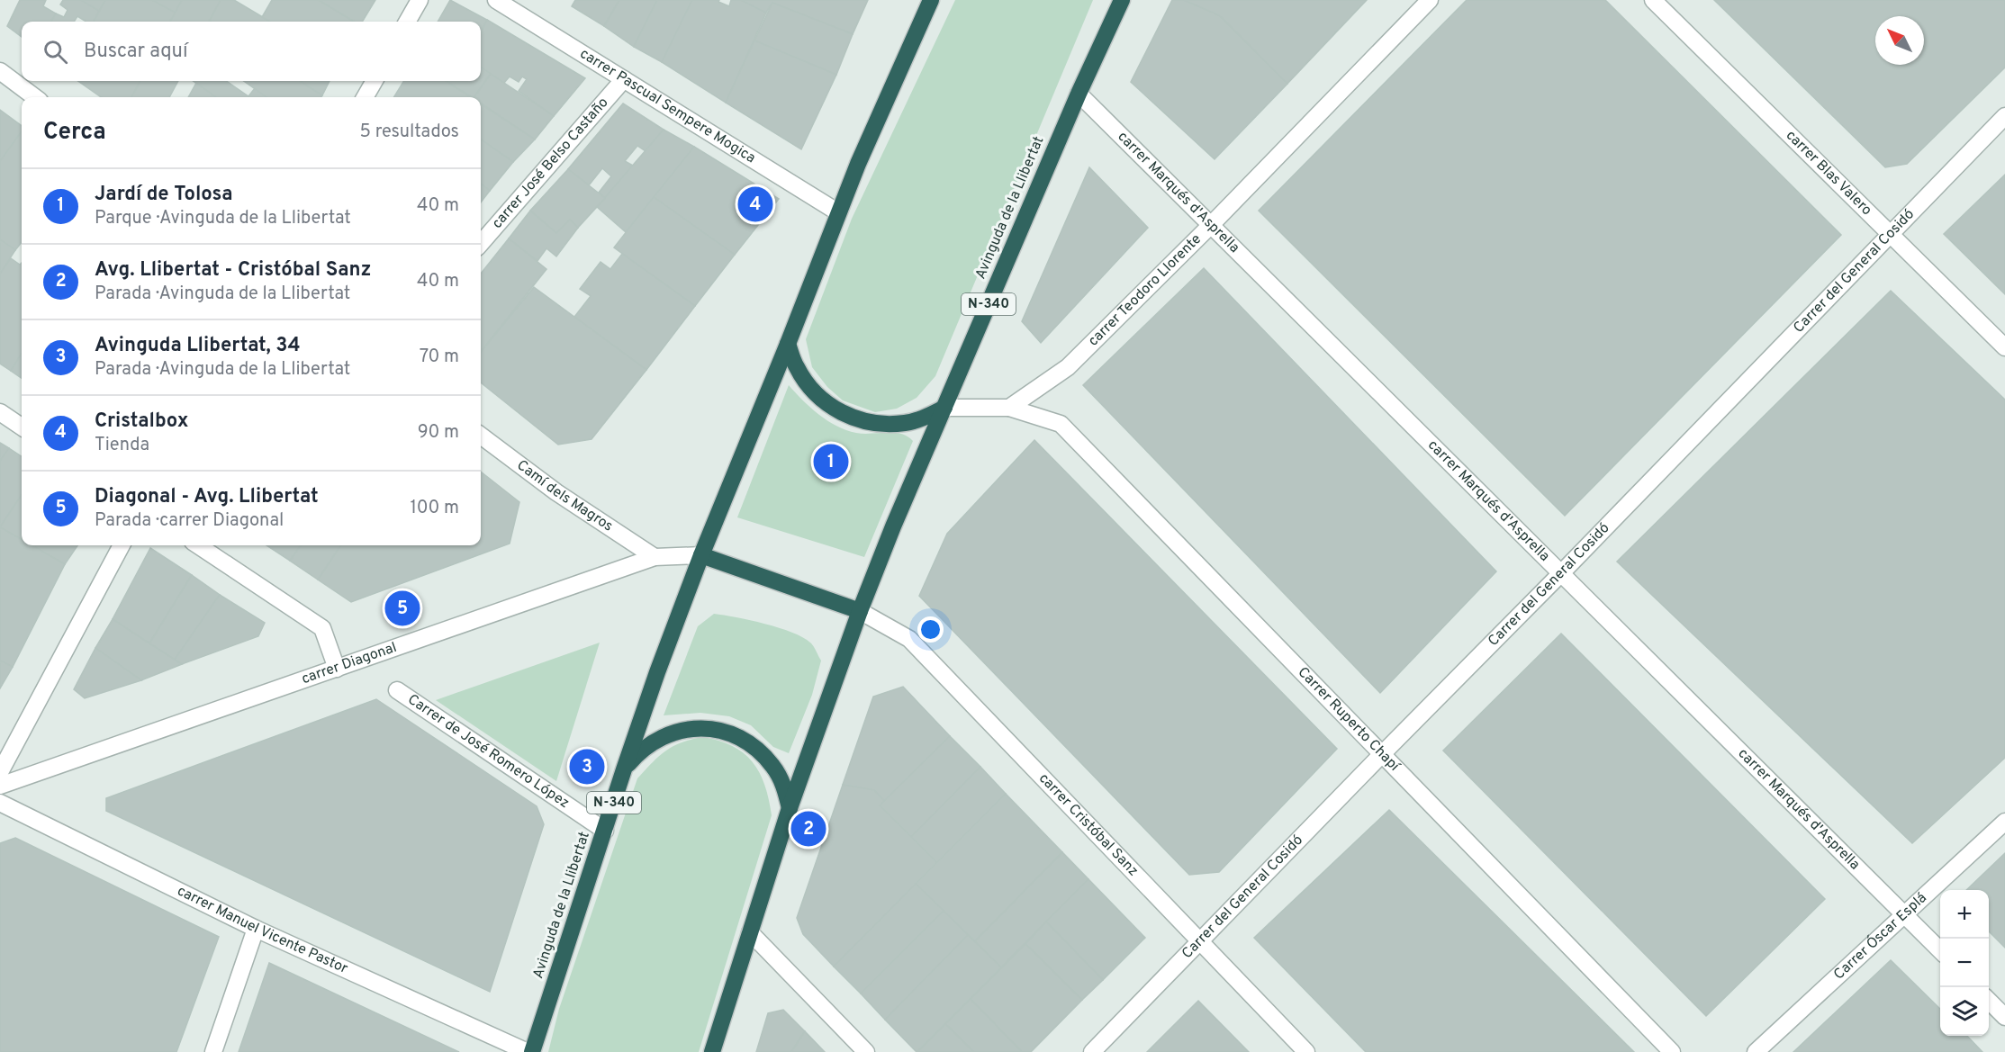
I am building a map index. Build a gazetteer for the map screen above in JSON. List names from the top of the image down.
{
  "streets": {
    "highway": ["Avinguda de la Llibertat", "N-340"],
    "street": [
      "carrer Pascual Sempere Mogica",
      "carrer José Belso Castaño",
      "carrer Blas Valero",
      "carrer Marqués d'Asprella",
      "Carrer del General Cosidó",
      "carrer Teodoro Llorente",
      "Camí dels Magros",
      "carrer Diagonal",
      "Carrer Ruperto Chapí",
      "Carrer de José Romero López",
      "carrer Cristóbal Sanz",
      "carrer Manuel Vicente Pastor",
      "Carrer Óscar Esplá"
    ]
  },
  "crossings": [
    ["carrer Pascual Sempere Mogica", "carrer José Belso Castaño"],
    ["carrer Pascual Sempere Mogica", "Avinguda de la Llibertat"],
    ["carrer Blas Valero", "Carrer del General Cosidó"],
    ["carrer Marqués d'Asprella", "Avinguda de la Llibertat"],
    ["carrer Marqués d'Asprella", "Carrer del General Cosidó"],
    ["carrer Marqués d'Asprella", "carrer Teodoro Llorente"],
    ["carrer Marqués d'Asprella", "Carrer Óscar Esplá"],
    ["Avinguda de la Llibertat", "carrer Diagonal"],
    ["Avinguda de la Llibertat", "Carrer de José Romero López"],
    ["Avinguda de la Llibertat", "carrer Cristóbal Sanz"],
    ["Carrer del General Cosidó", "Carrer Ruperto Chapí"],
    ["Carrer del General Cosidó", "carrer Cristóbal Sanz"],
    ["carrer Teodoro Llorente", "Carrer Ruperto Chapí"],
    ["Camí dels Magros", "carrer Diagonal"]
  ],
  "north": "top left",
  "page": {
    "search": "Buscar aquí",
    "heading": ["Cerca", "5 resultados"],
    "list": [
      {
        "mark": "1",
        "name": "Jardí de Tolosa",
        "note": "Parque · Avinguda de la Llibertat",
        "value": "40 m"
      },
      {
        "mark": "2",
        "name": "Avg. Llibertat - Cristóbal Sanz",
        "note": "Parada · Avinguda de la Llibertat",
        "value": "40 m"
      },
      {
        "mark": "3",
        "name": "Avinguda Llibertat, 34",
        "note": "Parada · Avinguda de la Llibertat",
        "value": "70 m"
      },
      {
        "mark": "4",
        "name": "Cristalbox",
        "note": "Tienda",
        "value": "90 m"
      },
      {
        "mark": "5",
        "name": "Diagonal - Avg. Llibertat",
        "note": "Parada · carrer Diagonal",
        "value": "100 m"
      }
    ],
    "pins": [
      "4",
      "1",
      "5",
      "3",
      "2"
    ],
    "map_buttons": ["+", "−"]
  }
}
